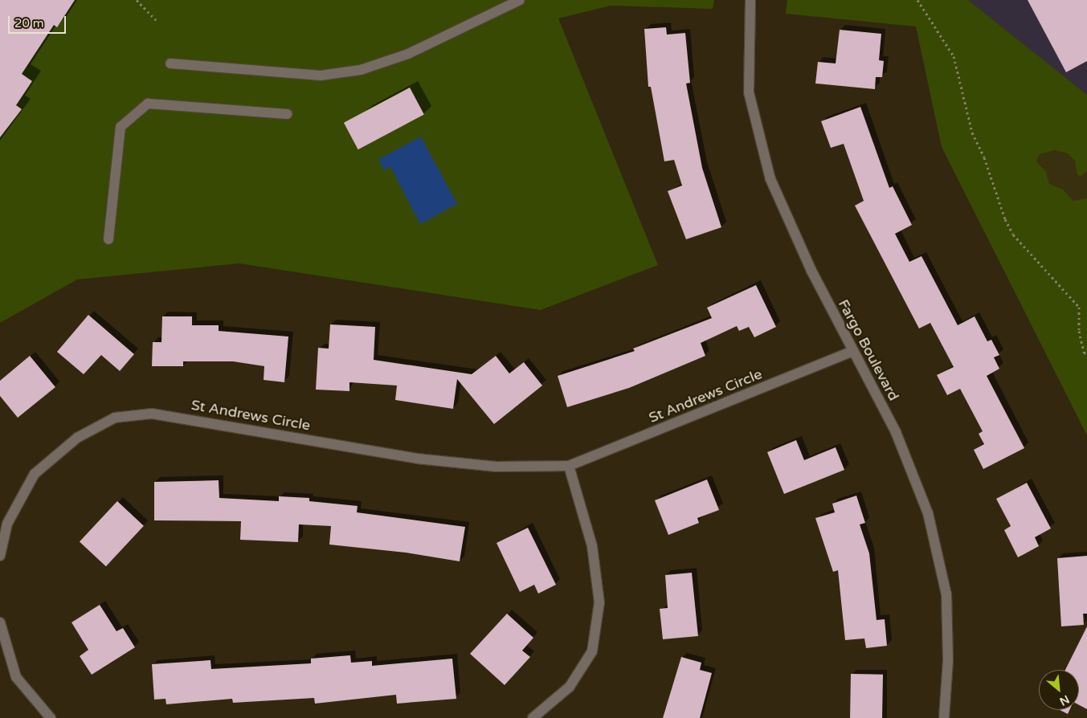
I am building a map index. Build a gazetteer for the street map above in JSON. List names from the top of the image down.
{
  "streets": {
    "street": ["Fargo Boulevard", "St Andrews Circle"]
  },
  "crossings": [
    ["Fargo Boulevard", "St Andrews Circle"]
  ],
  "scale_bar": "20 m",
  "north": "bottom right"
}
